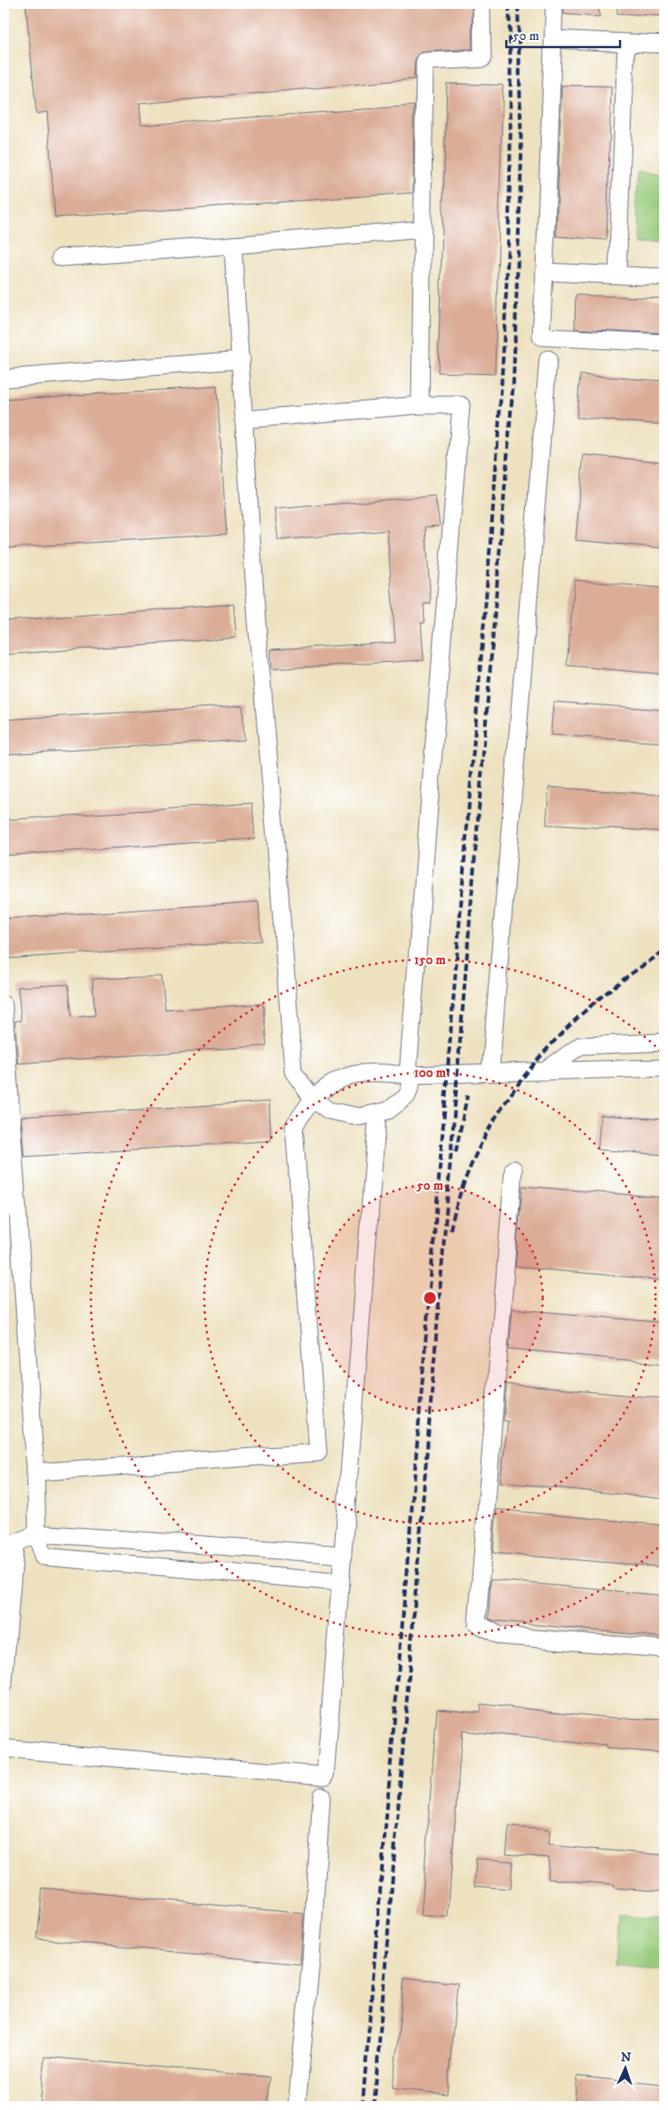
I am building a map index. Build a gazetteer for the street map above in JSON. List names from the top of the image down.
{
  "scale_bar": "50 m",
  "north": "top",
  "rings": ["150 m", "100 m", "50 m"]
}
